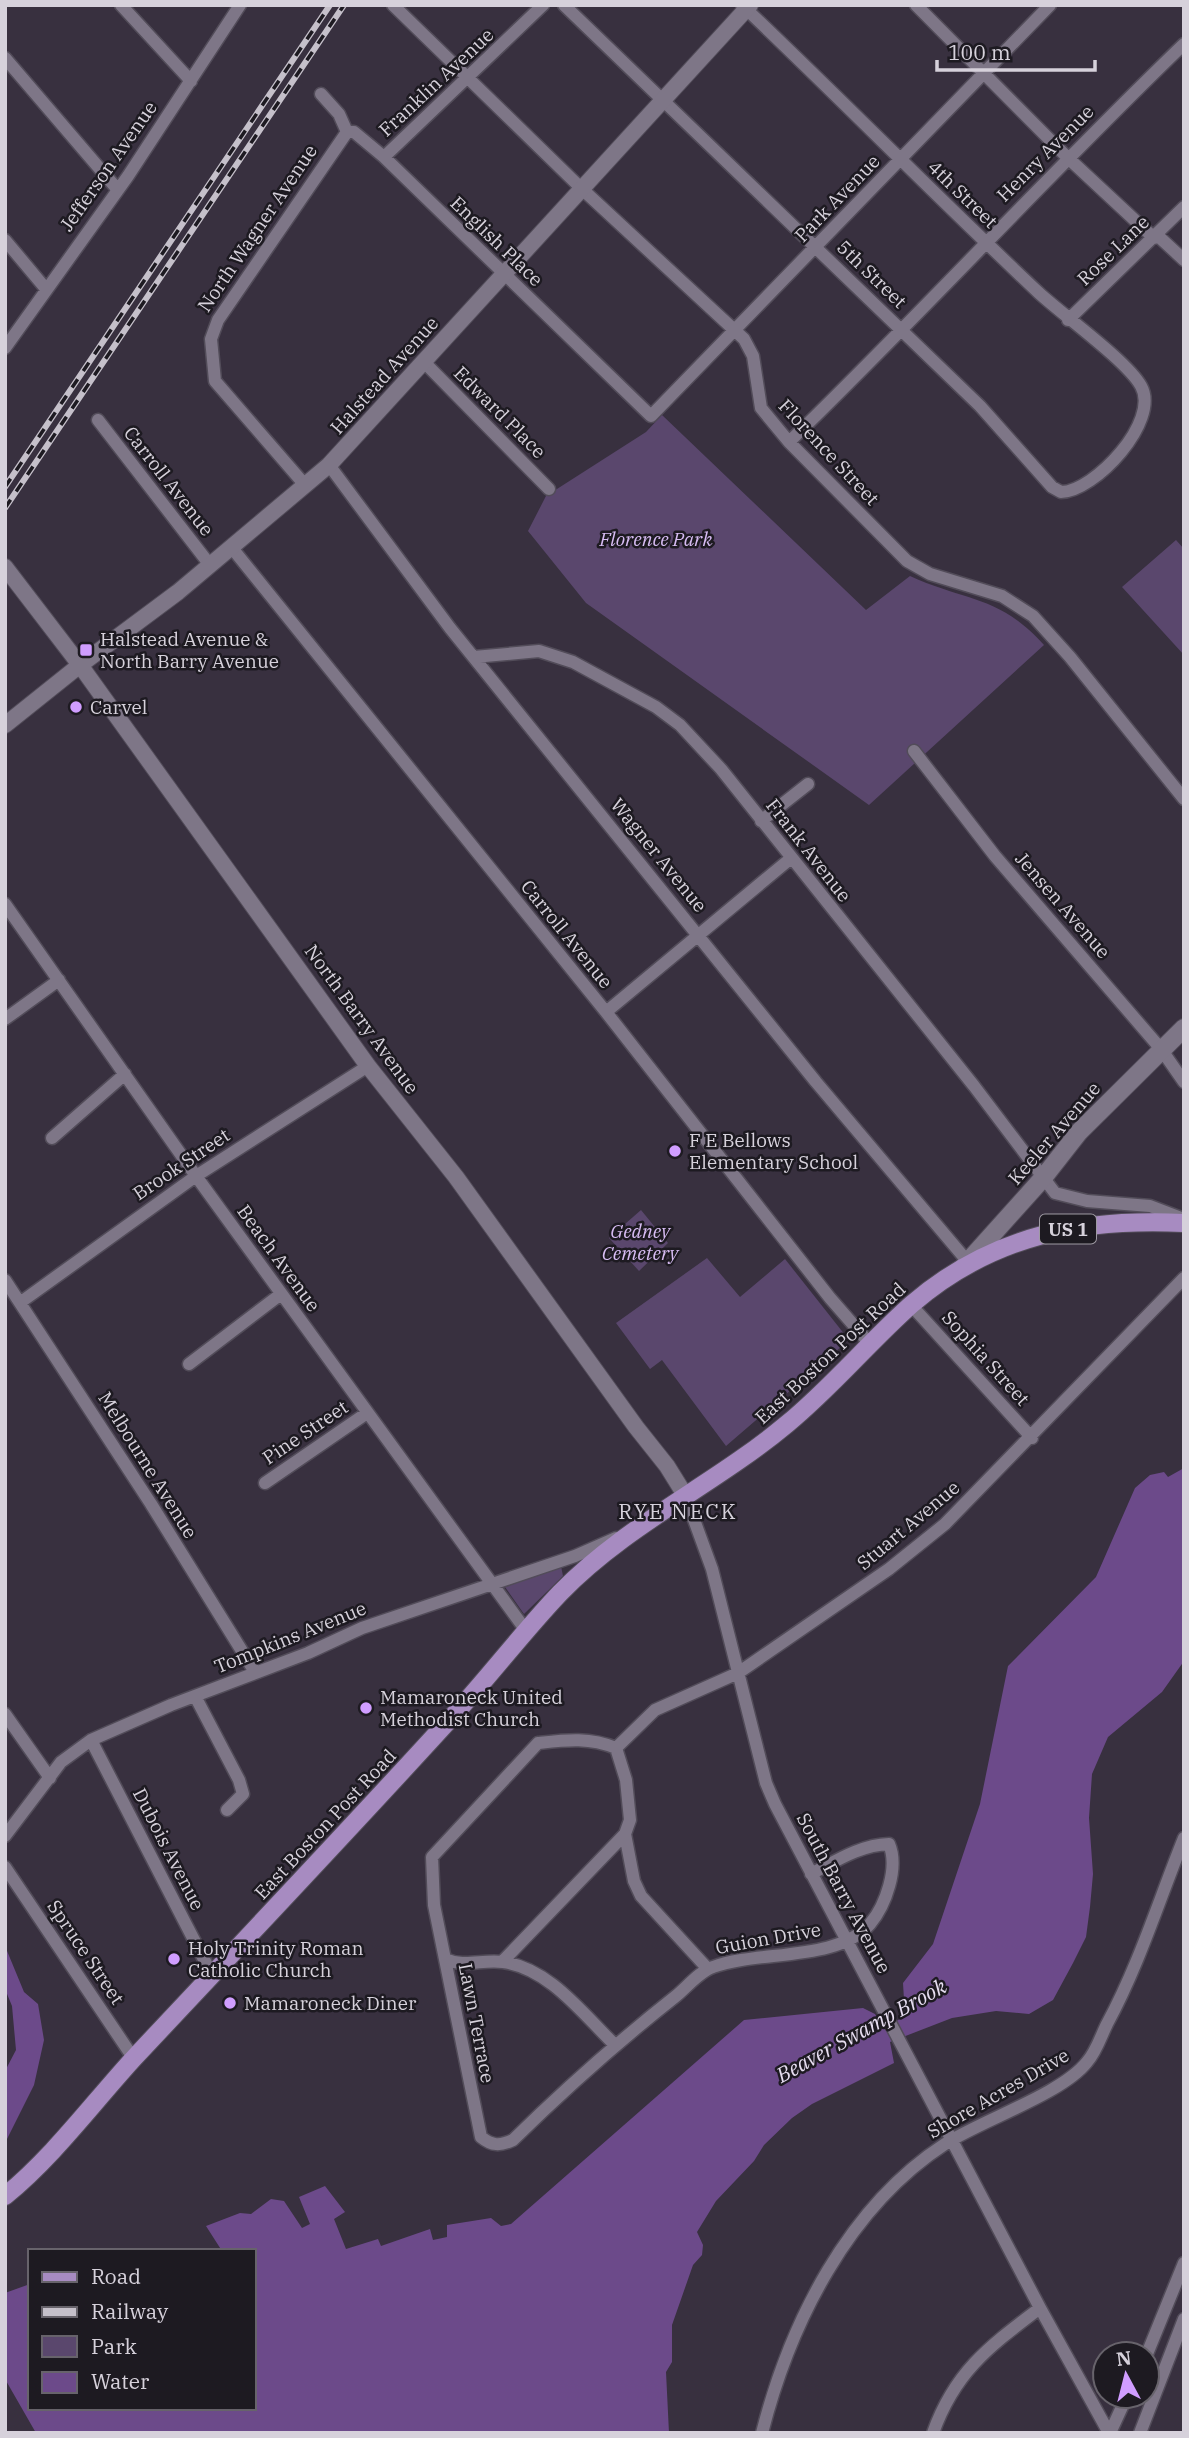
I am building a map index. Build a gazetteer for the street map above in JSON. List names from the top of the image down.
{
  "streets": {
    "main road": ["Keeler Avenue", "US 1", "East Boston Post Road"],
    "street": [
      "Franklin Avenue",
      "Henry Avenue",
      "Jefferson Avenue",
      "4th Street",
      "Park Avenue",
      "North Wagner Avenue",
      "English Place",
      "Rose Lane",
      "5th Street",
      "Halstead Avenue",
      "Edward Place",
      "Florence Street",
      "Carroll Avenue",
      "Frank Avenue",
      "Wagner Avenue",
      "Jensen Avenue",
      "North Barry Avenue",
      "Brook Street",
      "Beach Avenue",
      "Sophia Street",
      "Pine Street",
      "Melbourne Avenue",
      "Stuart Avenue",
      "Tompkins Avenue",
      "Dubois Avenue",
      "South Barry Avenue",
      "Guion Drive",
      "Spruce Street",
      "Lawn Terrace",
      "Shore Acres Drive"
    ]
  },
  "crossings": [
    ["Franklin Avenue", "English Place"],
    ["Franklin Avenue", "Florence Street"],
    ["Henry Avenue", "4th Street"],
    ["Henry Avenue", "5th Street"],
    ["Henry Avenue", "Florence Street"],
    ["4th Street", "Park Avenue"],
    ["4th Street", "Rose Lane"],
    ["4th Street", "5th Street"],
    ["4th Street", "Halstead Avenue"],
    ["Park Avenue", "English Place"],
    ["Park Avenue", "5th Street"],
    ["Park Avenue", "Florence Street"],
    ["North Wagner Avenue", "English Place"],
    ["North Wagner Avenue", "Halstead Avenue"],
    ["English Place", "Halstead Avenue"],
    ["5th Street", "Halstead Avenue"],
    ["Halstead Avenue", "Edward Place"],
    ["Halstead Avenue", "Florence Street"],
    ["Halstead Avenue", "Carroll Avenue"],
    ["Halstead Avenue", "Wagner Avenue"],
    ["Halstead Avenue", "North Barry Avenue"],
    ["Carroll Avenue", "East Boston Post Road"],
    ["Frank Avenue", "Wagner Avenue"],
    ["Frank Avenue", "Keeler Avenue"],
    ["Frank Avenue", "East Boston Post Road"],
    ["Wagner Avenue", "Keeler Avenue"],
    ["Wagner Avenue", "East Boston Post Road"],
    ["Jensen Avenue", "Keeler Avenue"],
    ["North Barry Avenue", "Brook Street"],
    ["North Barry Avenue", "East Boston Post Road"],
    ["North Barry Avenue", "South Barry Avenue"],
    ["Keeler Avenue", "East Boston Post Road"],
    ["Brook Street", "Beach Avenue"],
    ["Brook Street", "Melbourne Avenue"],
    ["Beach Avenue", "East Boston Post Road"],
    ["Beach Avenue", "Pine Street"],
    ["Beach Avenue", "Tompkins Avenue"],
    ["East Boston Post Road", "Sophia Street"],
    ["East Boston Post Road", "Tompkins Avenue"],
    ["East Boston Post Road", "Dubois Avenue"],
    ["East Boston Post Road", "South Barry Avenue"],
    ["East Boston Post Road", "Spruce Street"],
    ["Sophia Street", "Stuart Avenue"],
    ["Melbourne Avenue", "Tompkins Avenue"],
    ["Stuart Avenue", "South Barry Avenue"],
    ["Stuart Avenue", "Guion Drive"],
    ["Stuart Avenue", "Lawn Terrace"],
    ["Tompkins Avenue", "Dubois Avenue"],
    ["South Barry Avenue", "Guion Drive"],
    ["South Barry Avenue", "Shore Acres Drive"],
    ["Guion Drive", "Lawn Terrace"]
  ],
  "districts": ["RYE NECK"],
  "water": ["Beaver Swamp Brook"],
  "parks": ["Florence Park", "Gedney Cemetery"],
  "places": {
    "transit": ["Halstead Avenue & North Barry Avenue"],
    "other": [
      "Carvel",
      "F E Bellows Elementary School",
      "Mamaroneck United Methodist Church",
      "Holy Trinity Roman Catholic Church",
      "Mamaroneck Diner"
    ]
  },
  "legend": [
    "Road",
    "Railway",
    "Park",
    "Water"
  ],
  "scale_bar": "100 m",
  "north": "top"
}
